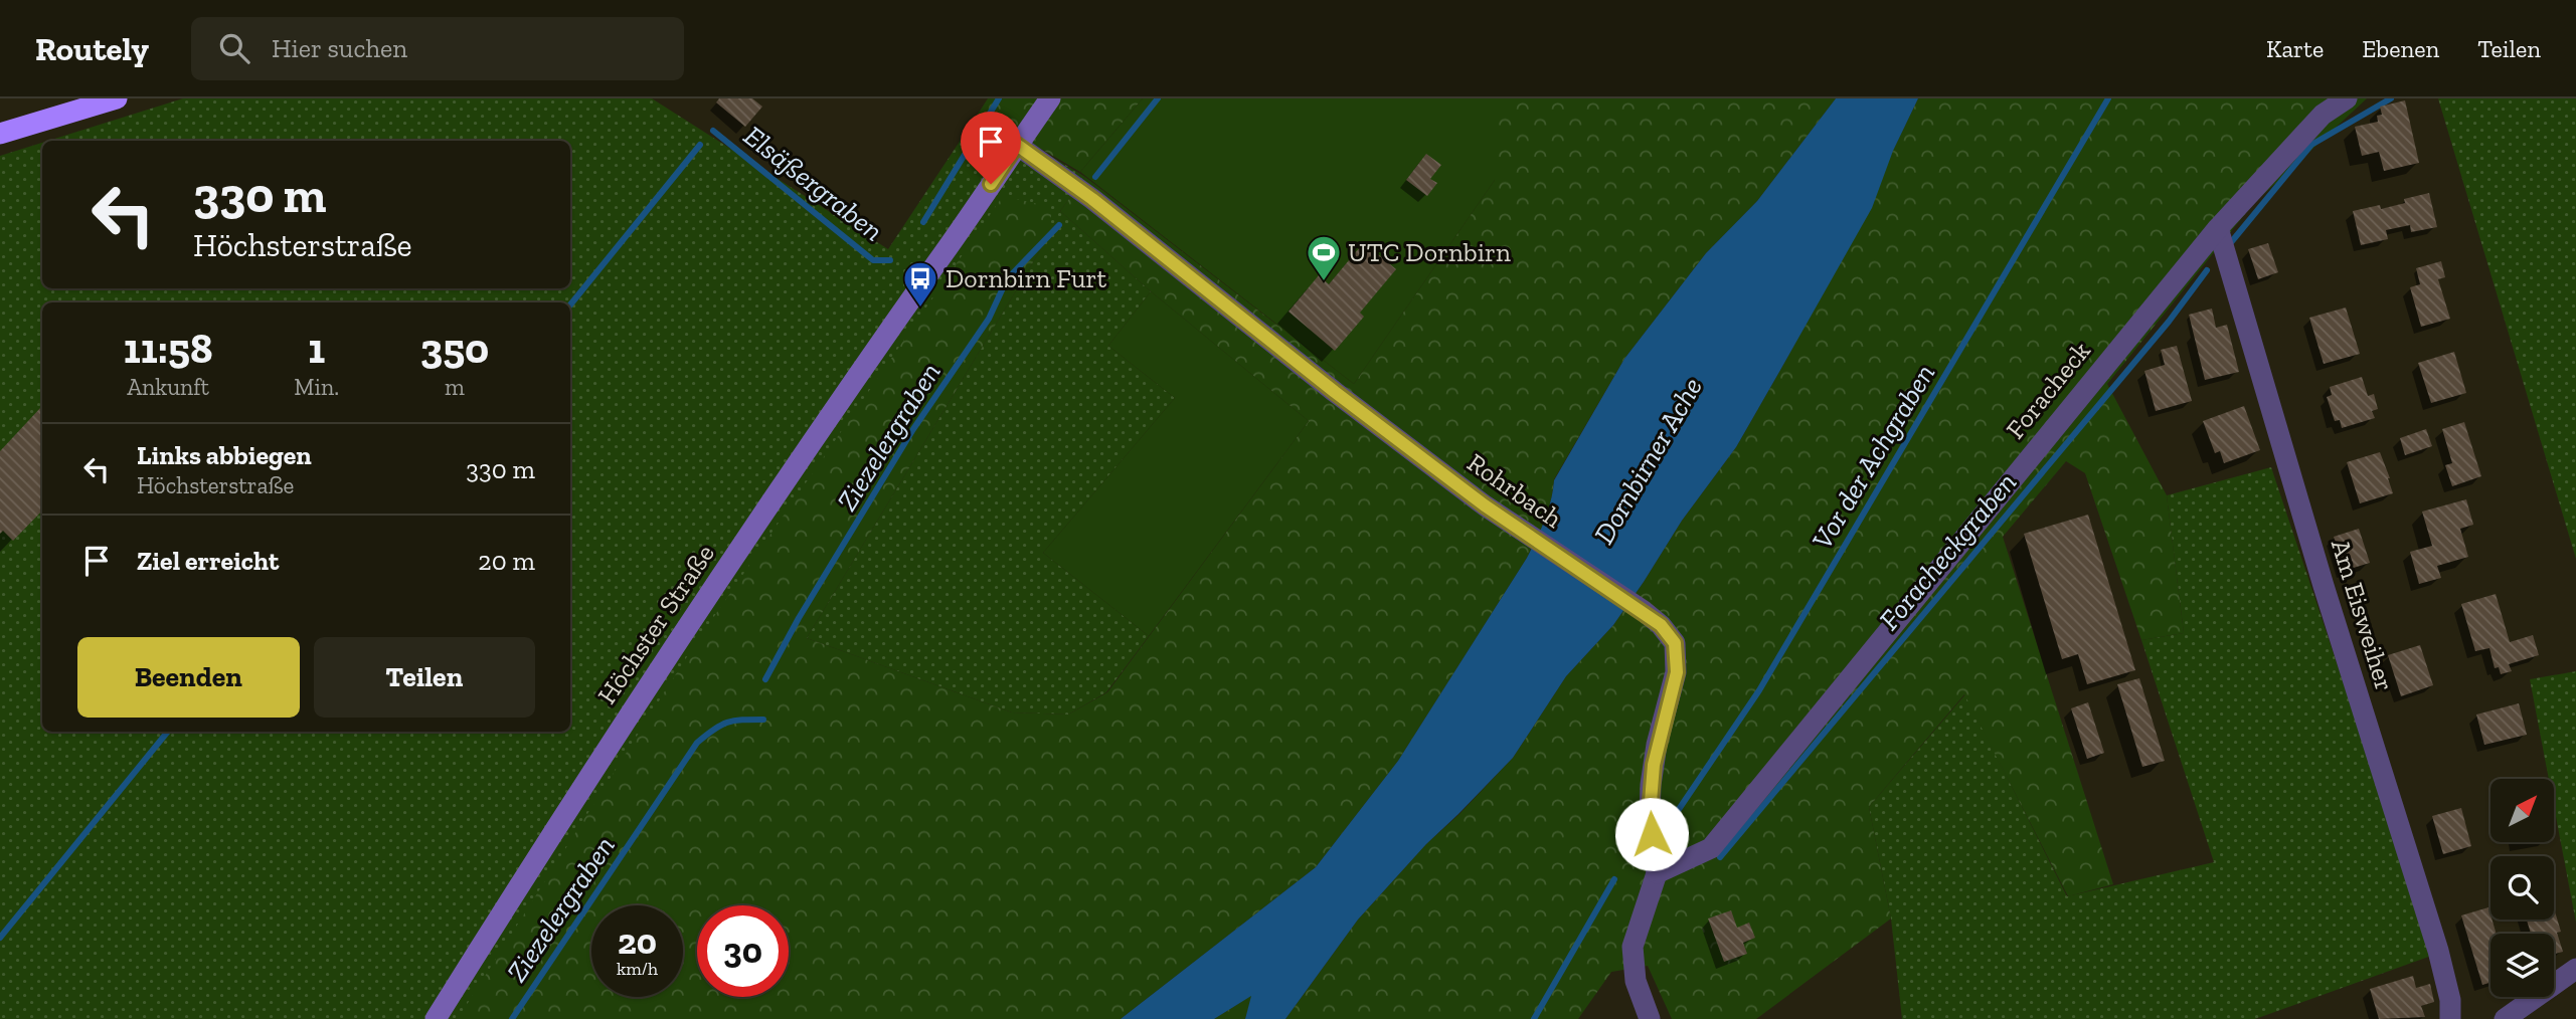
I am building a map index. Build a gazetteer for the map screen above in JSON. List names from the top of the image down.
{
  "streets": {
    "main road": ["Höchster Straße"],
    "street": ["Foracheck", "Rohrbach", "Am Eisweiher"]
  },
  "crossings": [
    ["Foracheck", "Rohrbach"],
    ["Foracheck", "Am Eisweiher"],
    ["Rohrbach", "Höchster Straße"]
  ],
  "water": [
    "Elsäßergraben",
    "Ziezelergraben",
    "Vor der Achgraben",
    "Dornbirner Ache",
    "Foracheckgraben"
  ],
  "places": {
    "sports": ["UTC Dornbirn"],
    "bus stop": ["Dornbirn Furt"]
  },
  "north": "top right",
  "page": {
    "header": "Routely",
    "search": "Hier suchen",
    "nav": ["Karte", "Ebenen", "Teilen"],
    "turn": ["330 m", "Höchsterstraße"],
    "eta": [
      "11:58",
      "Ankunft",
      "1",
      "Min.",
      "350",
      "m"
    ],
    "list": [
      {
        "name": "Links abbiegen",
        "note": "Höchsterstraße",
        "value": "330 m"
      },
      {
        "name": "Ziel erreicht",
        "value": "20 m"
      }
    ],
    "buttons": ["Beenden", "Teilen"],
    "speed": "20 km/h",
    "limit": "30"
  }
}
